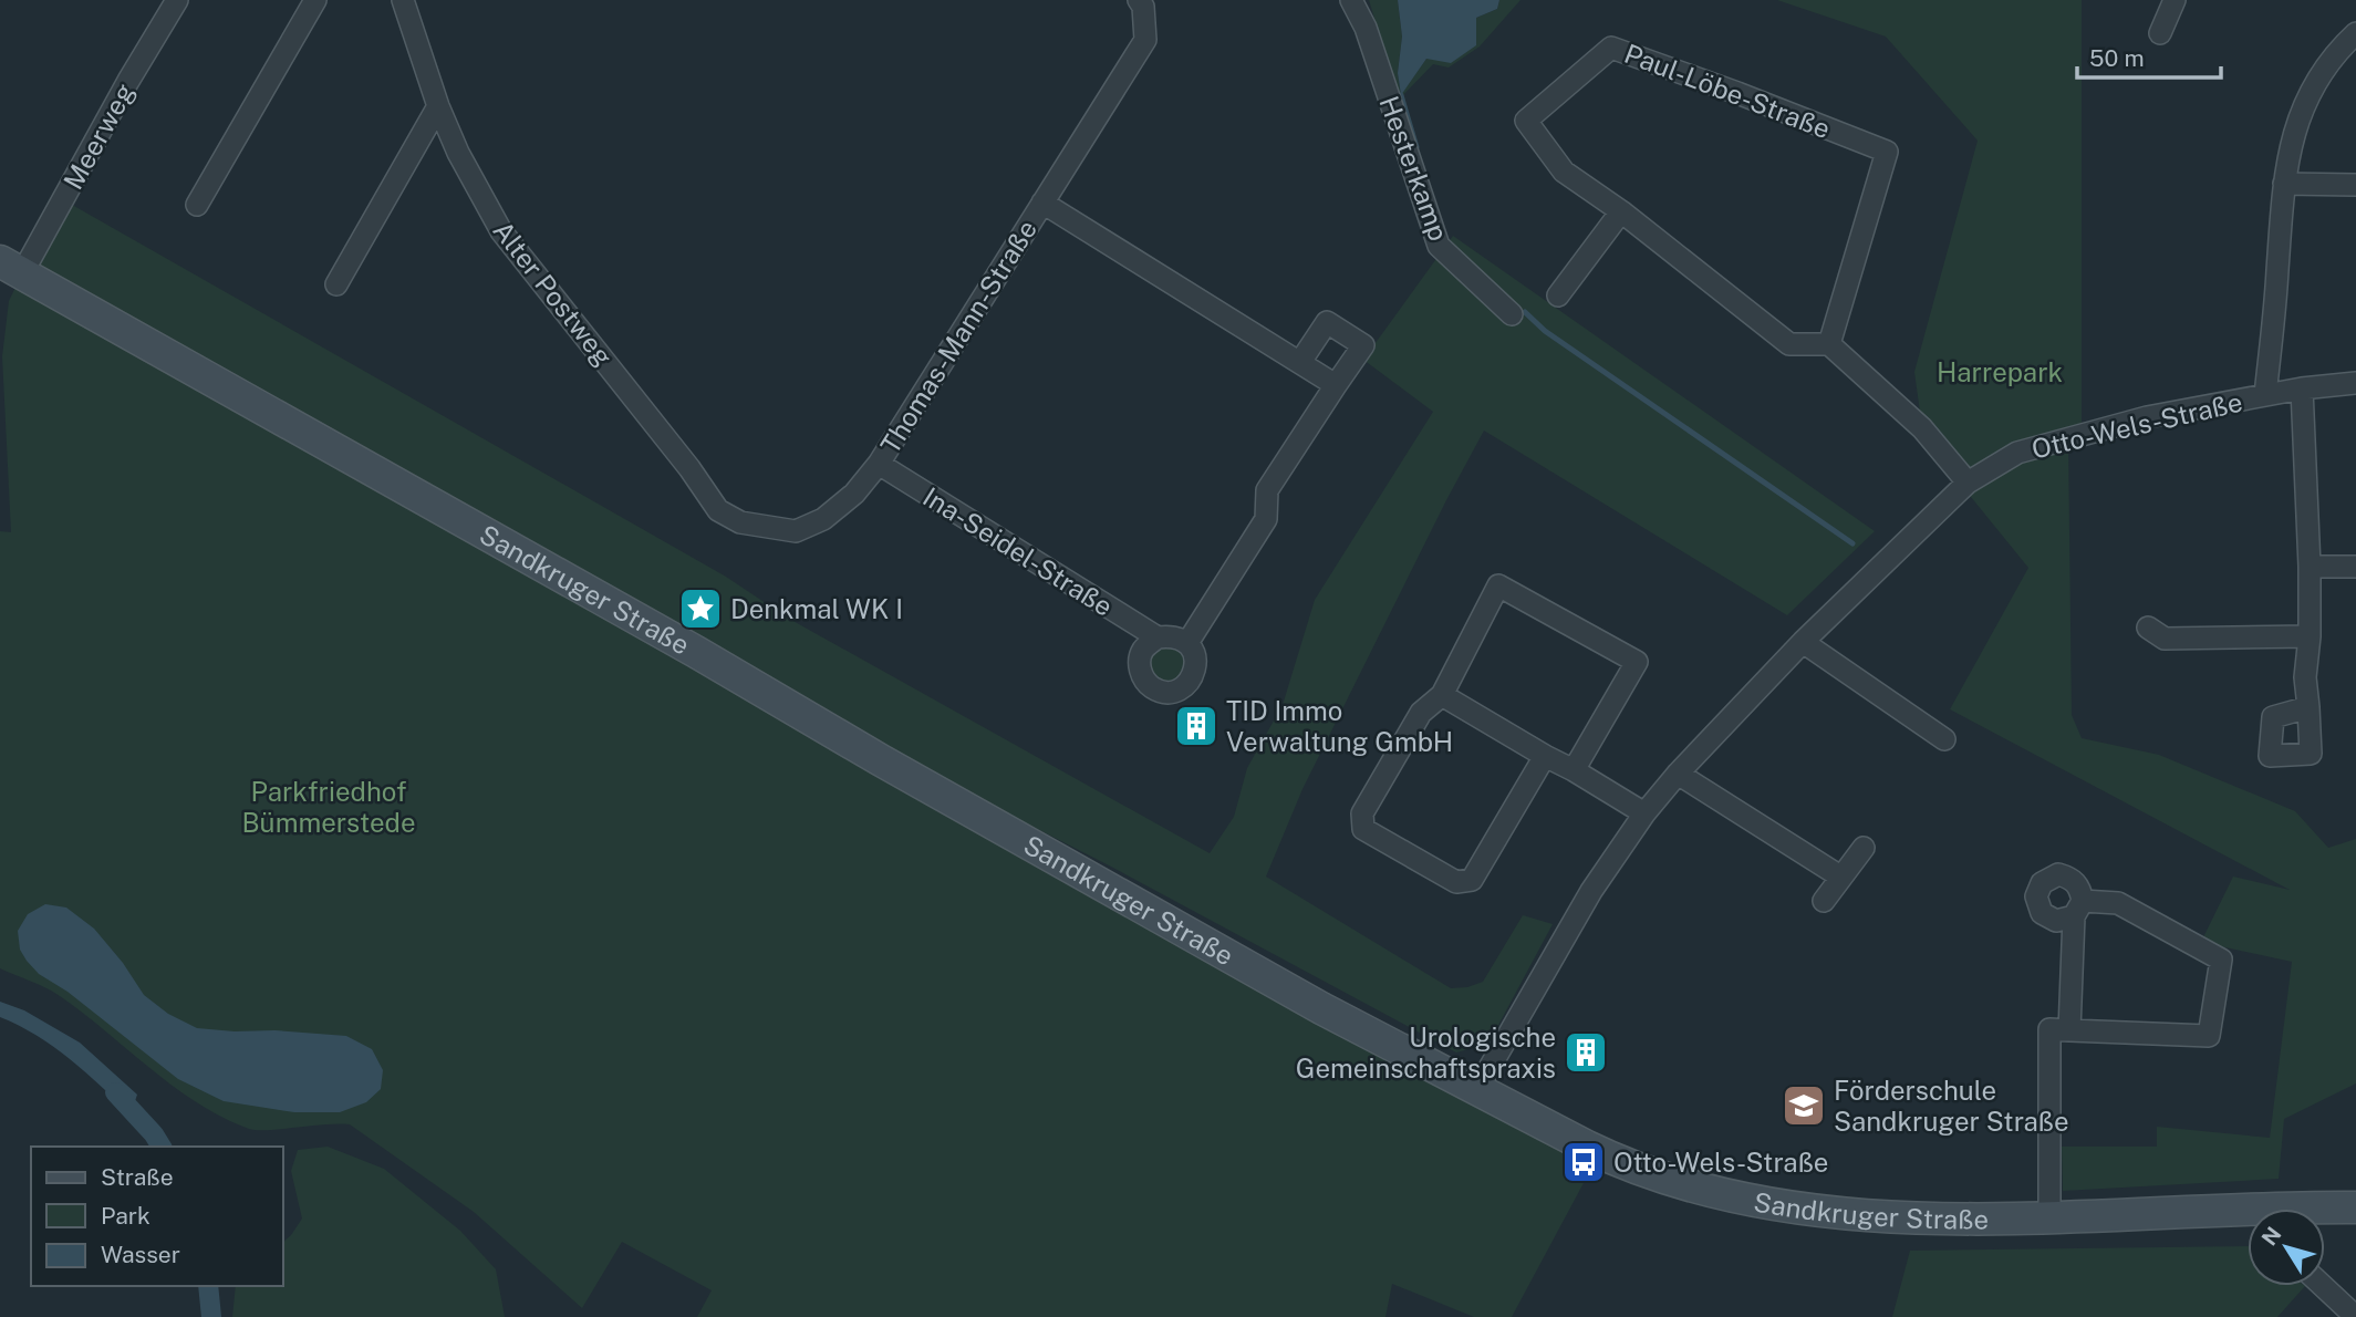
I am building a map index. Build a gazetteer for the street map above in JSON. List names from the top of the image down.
{
  "streets": {
    "street": [
      "Paul-Löbe-Straße",
      "Meerweg",
      "Hesterkamp",
      "Alter Postweg",
      "Thomas-Mann-Straße",
      "Otto-Wels-Straße",
      "Ina-Seidel-Straße",
      "Sandkruger Straße"
    ]
  },
  "crossings": [
    ["Meerweg", "Sandkruger Straße"],
    ["Alter Postweg", "Thomas-Mann-Straße"],
    ["Thomas-Mann-Straße", "Ina-Seidel-Straße"],
    ["Otto-Wels-Straße", "Sandkruger Straße"]
  ],
  "parks": ["Harrepark", "Parkfriedhof Bümmerstede"],
  "places": {
    "place": ["Denkmal WK I"],
    "building": ["TID Immo Verwaltung GmbH", "Urologische Gemeinschaftspraxis"],
    "school or university": ["Förderschule Sandkruger Straße"],
    "bus stop": ["Otto-Wels-Straße"]
  },
  "legend": ["Straße", "Park", "Wasser"],
  "scale_bar": "50 m",
  "north": "top left"
}
